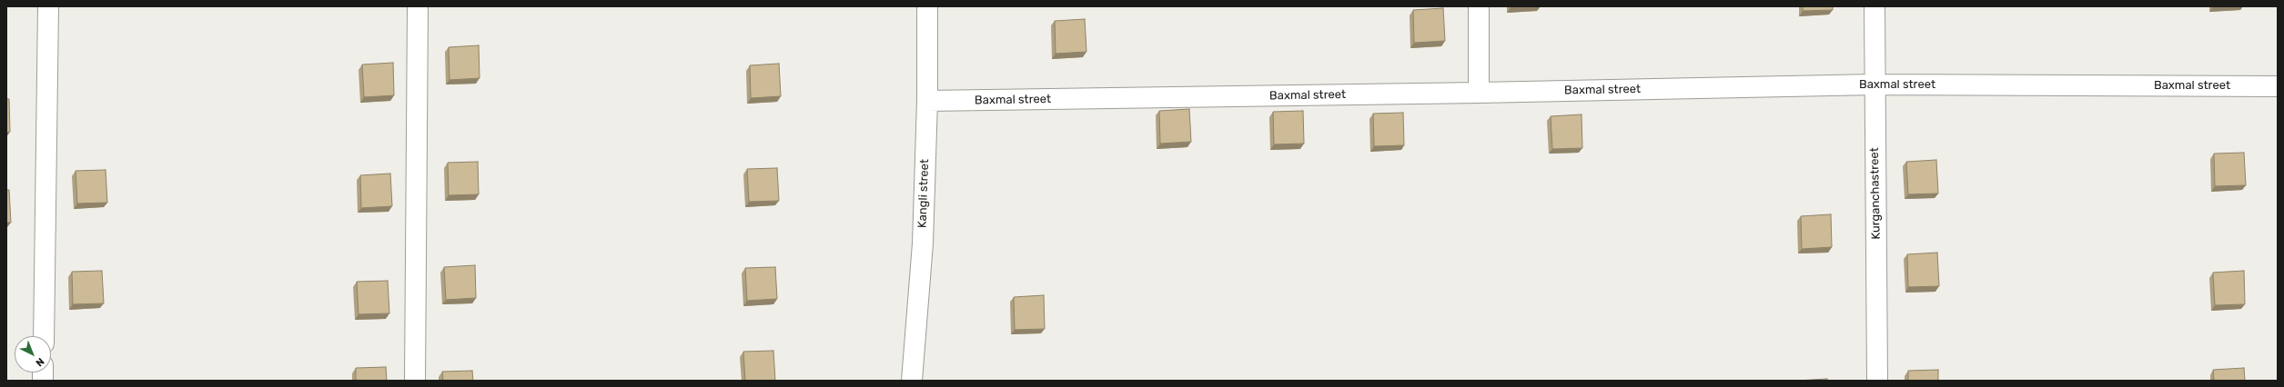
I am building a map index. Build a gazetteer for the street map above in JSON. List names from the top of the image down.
{
  "streets": {
    "street": ["Baxmal street", "Kangli street", "Kurganchastreet"]
  },
  "crossings": [
    ["Baxmal street", "Kangli street"],
    ["Baxmal street", "Kurganchastreet"]
  ],
  "north": "bottom right"
}
